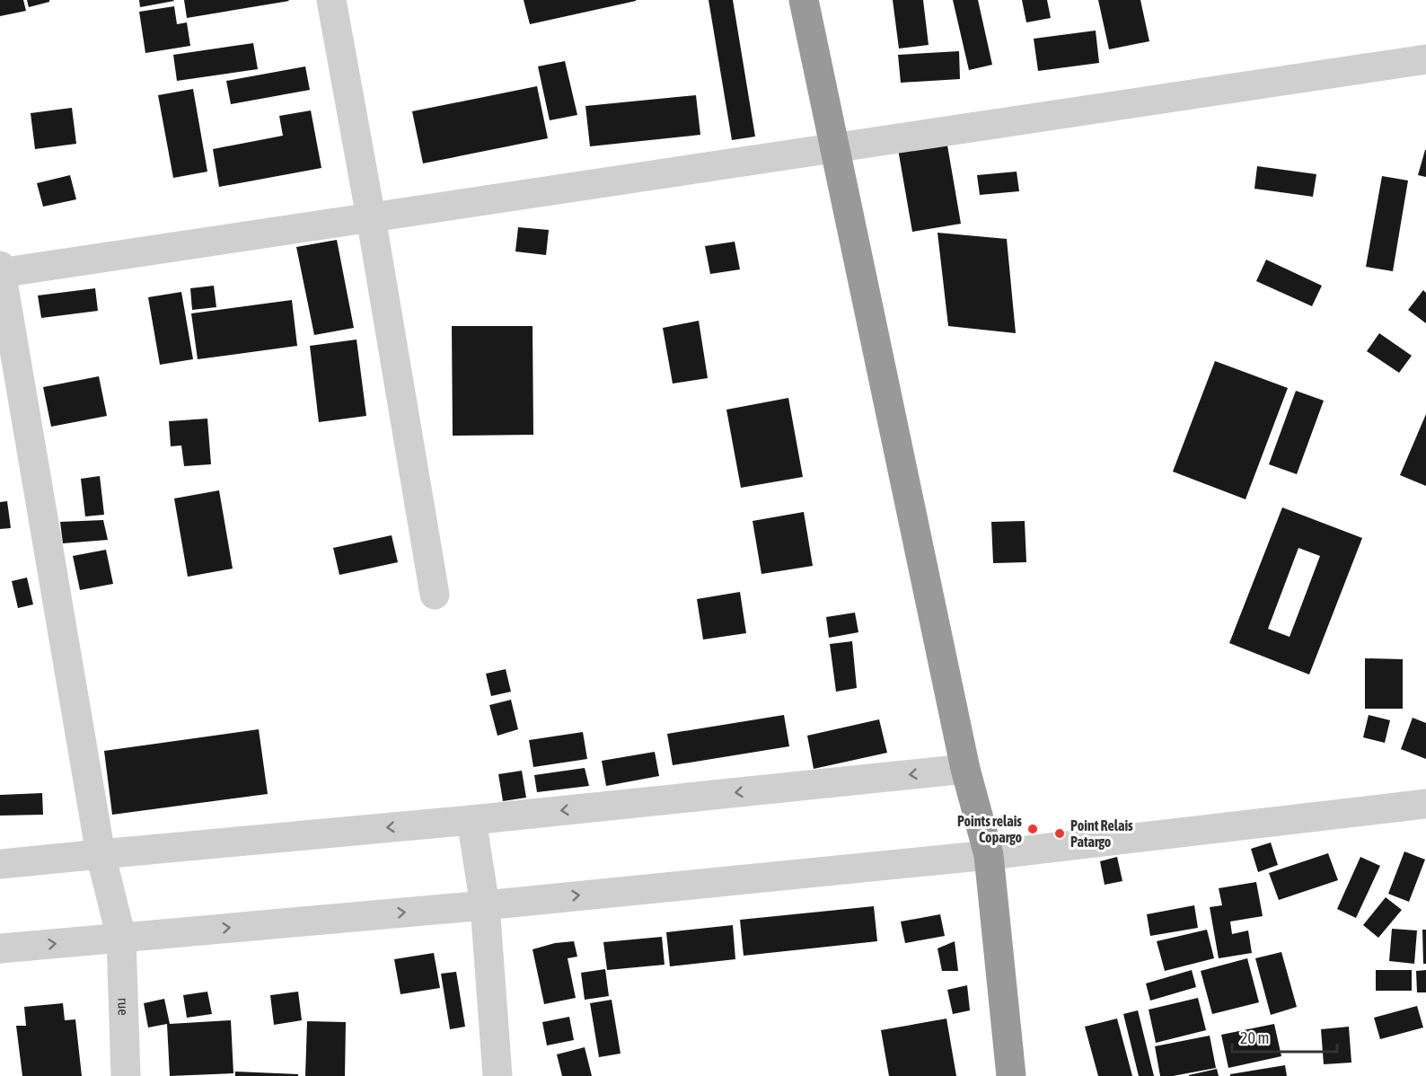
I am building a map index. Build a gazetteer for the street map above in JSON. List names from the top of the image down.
{
  "streets": {
    "street": ["rue"]
  },
  "places": ["Points relais Copargo", "Point Relais Patargo"],
  "scale_bar": "20 m"
}
